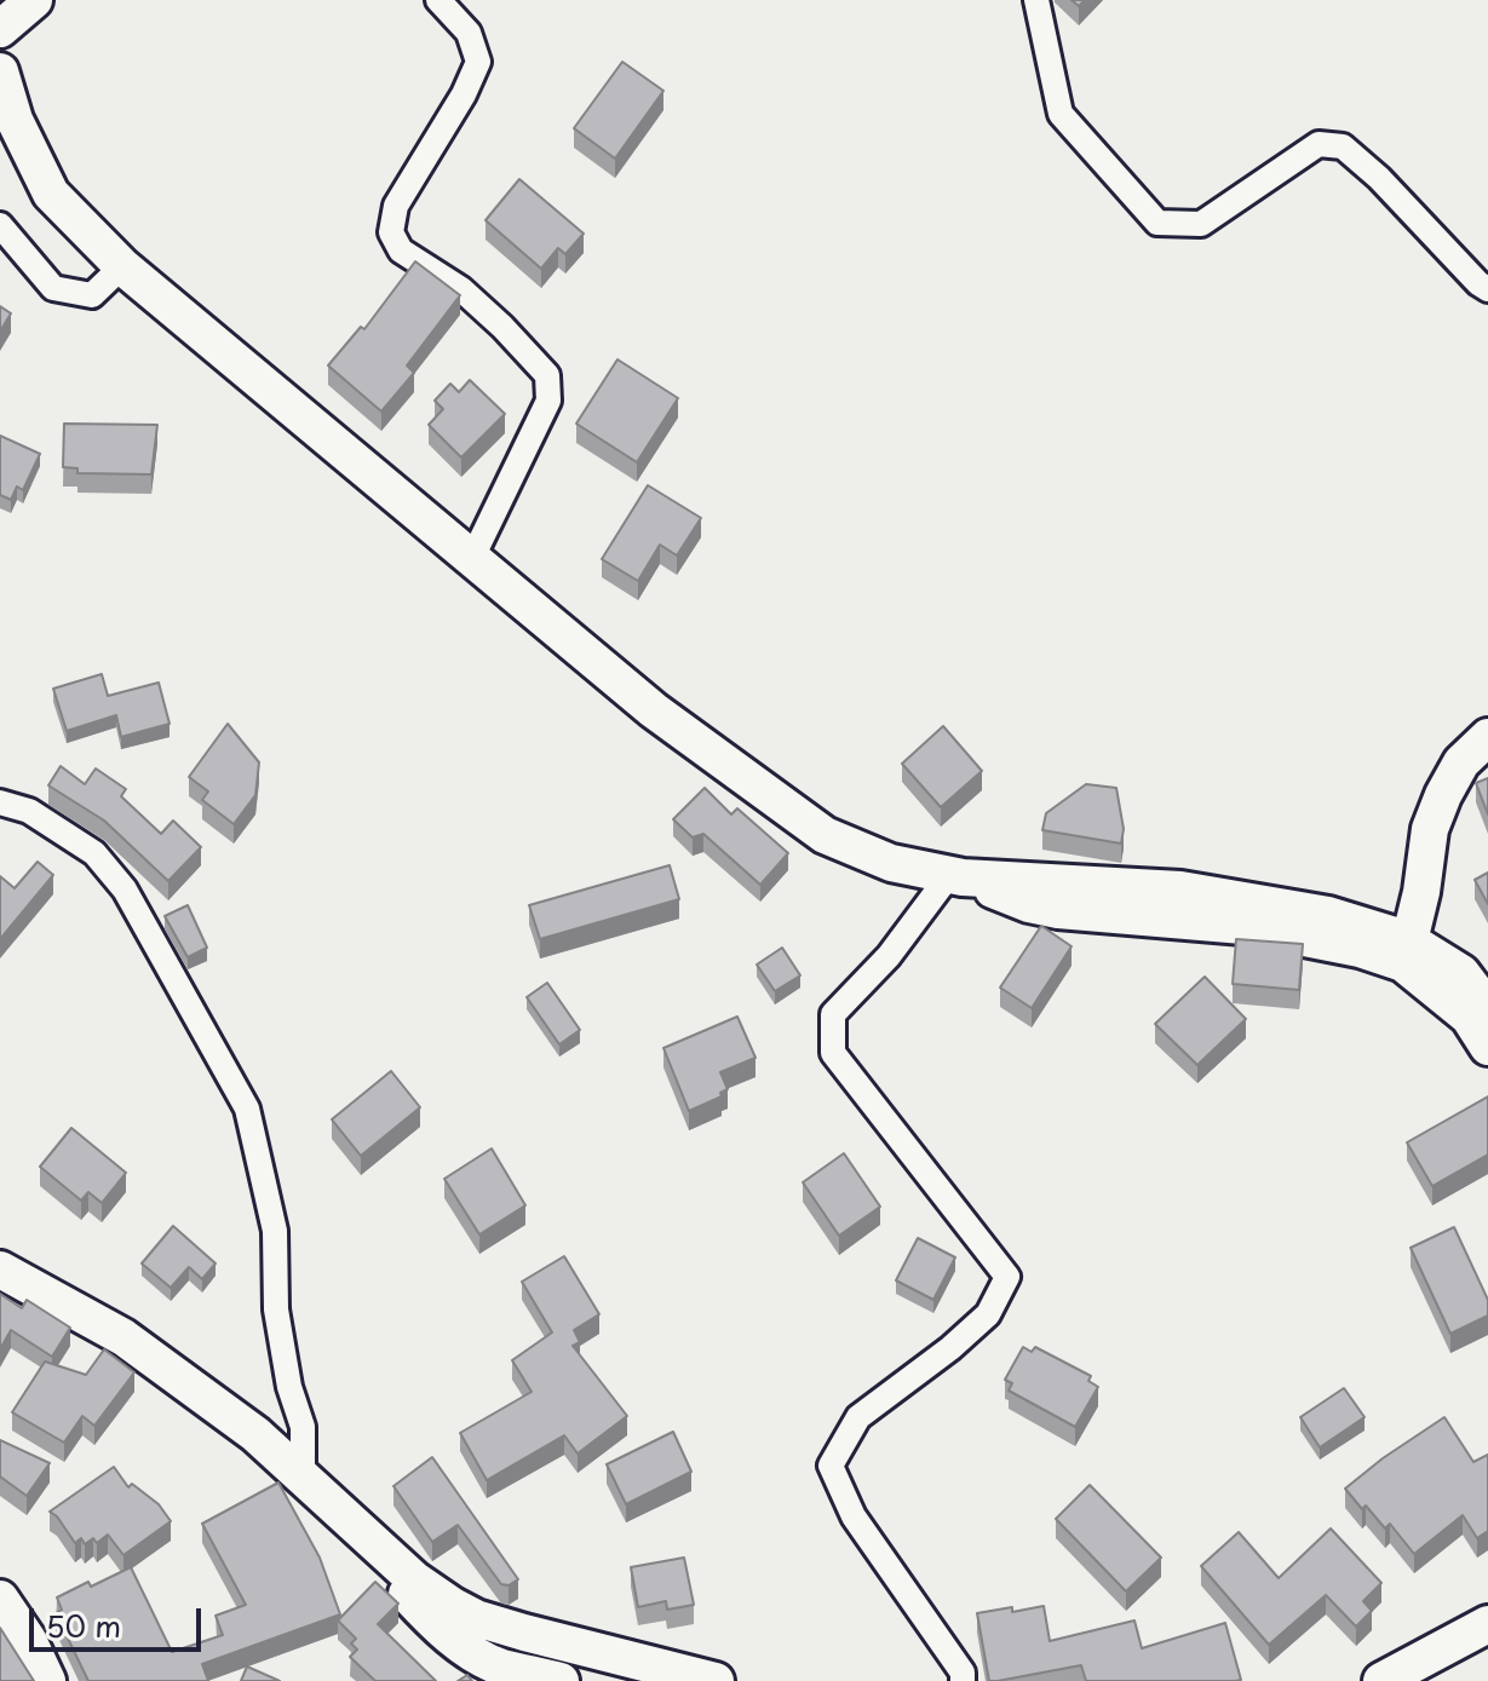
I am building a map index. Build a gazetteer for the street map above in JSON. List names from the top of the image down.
{
  "scale_bar": "50 m"
}
